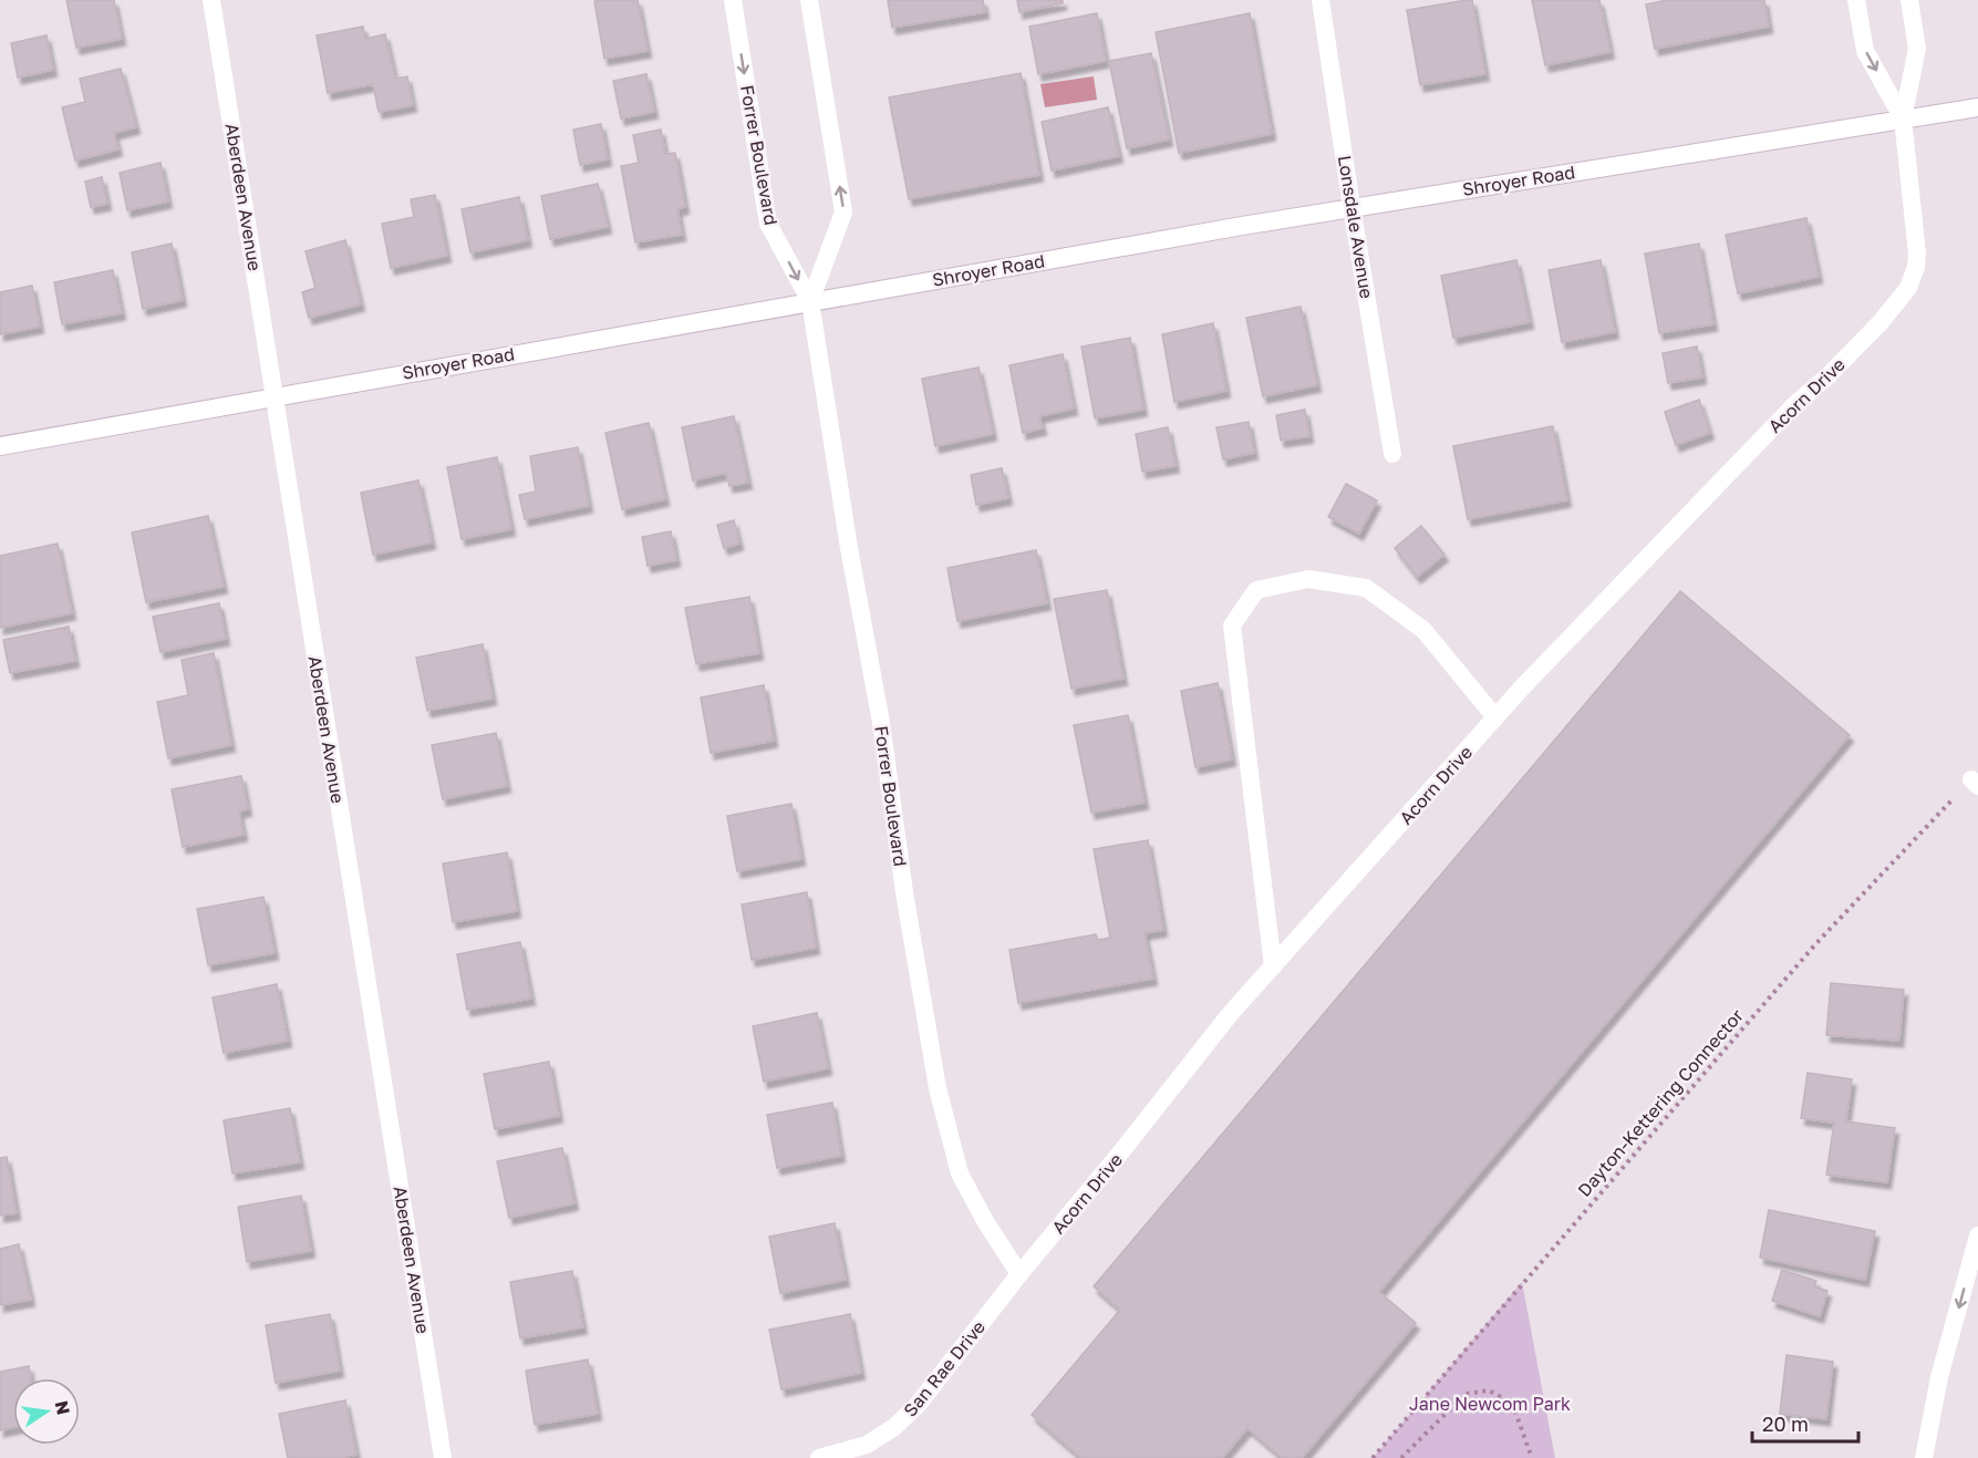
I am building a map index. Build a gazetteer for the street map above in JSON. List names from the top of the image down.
{
  "streets": {
    "street": [
      "Forrer Boulevard",
      "Shroyer Road",
      "Aberdeen Avenue",
      "Lonsdale Avenue",
      "Acorn Drive",
      "San Rae Drive"
    ],
    "path": ["Dayton-Kettering Connector"]
  },
  "crossings": [
    ["Forrer Boulevard", "Shroyer Road"],
    ["Forrer Boulevard", "Acorn Drive"],
    ["Forrer Boulevard", "San Rae Drive"],
    ["Shroyer Road", "Aberdeen Avenue"],
    ["Shroyer Road", "Lonsdale Avenue"],
    ["Shroyer Road", "Acorn Drive"],
    ["Acorn Drive", "San Rae Drive"]
  ],
  "parks": ["Jane Newcom Park"],
  "scale_bar": "20 m",
  "north": "right"
}
